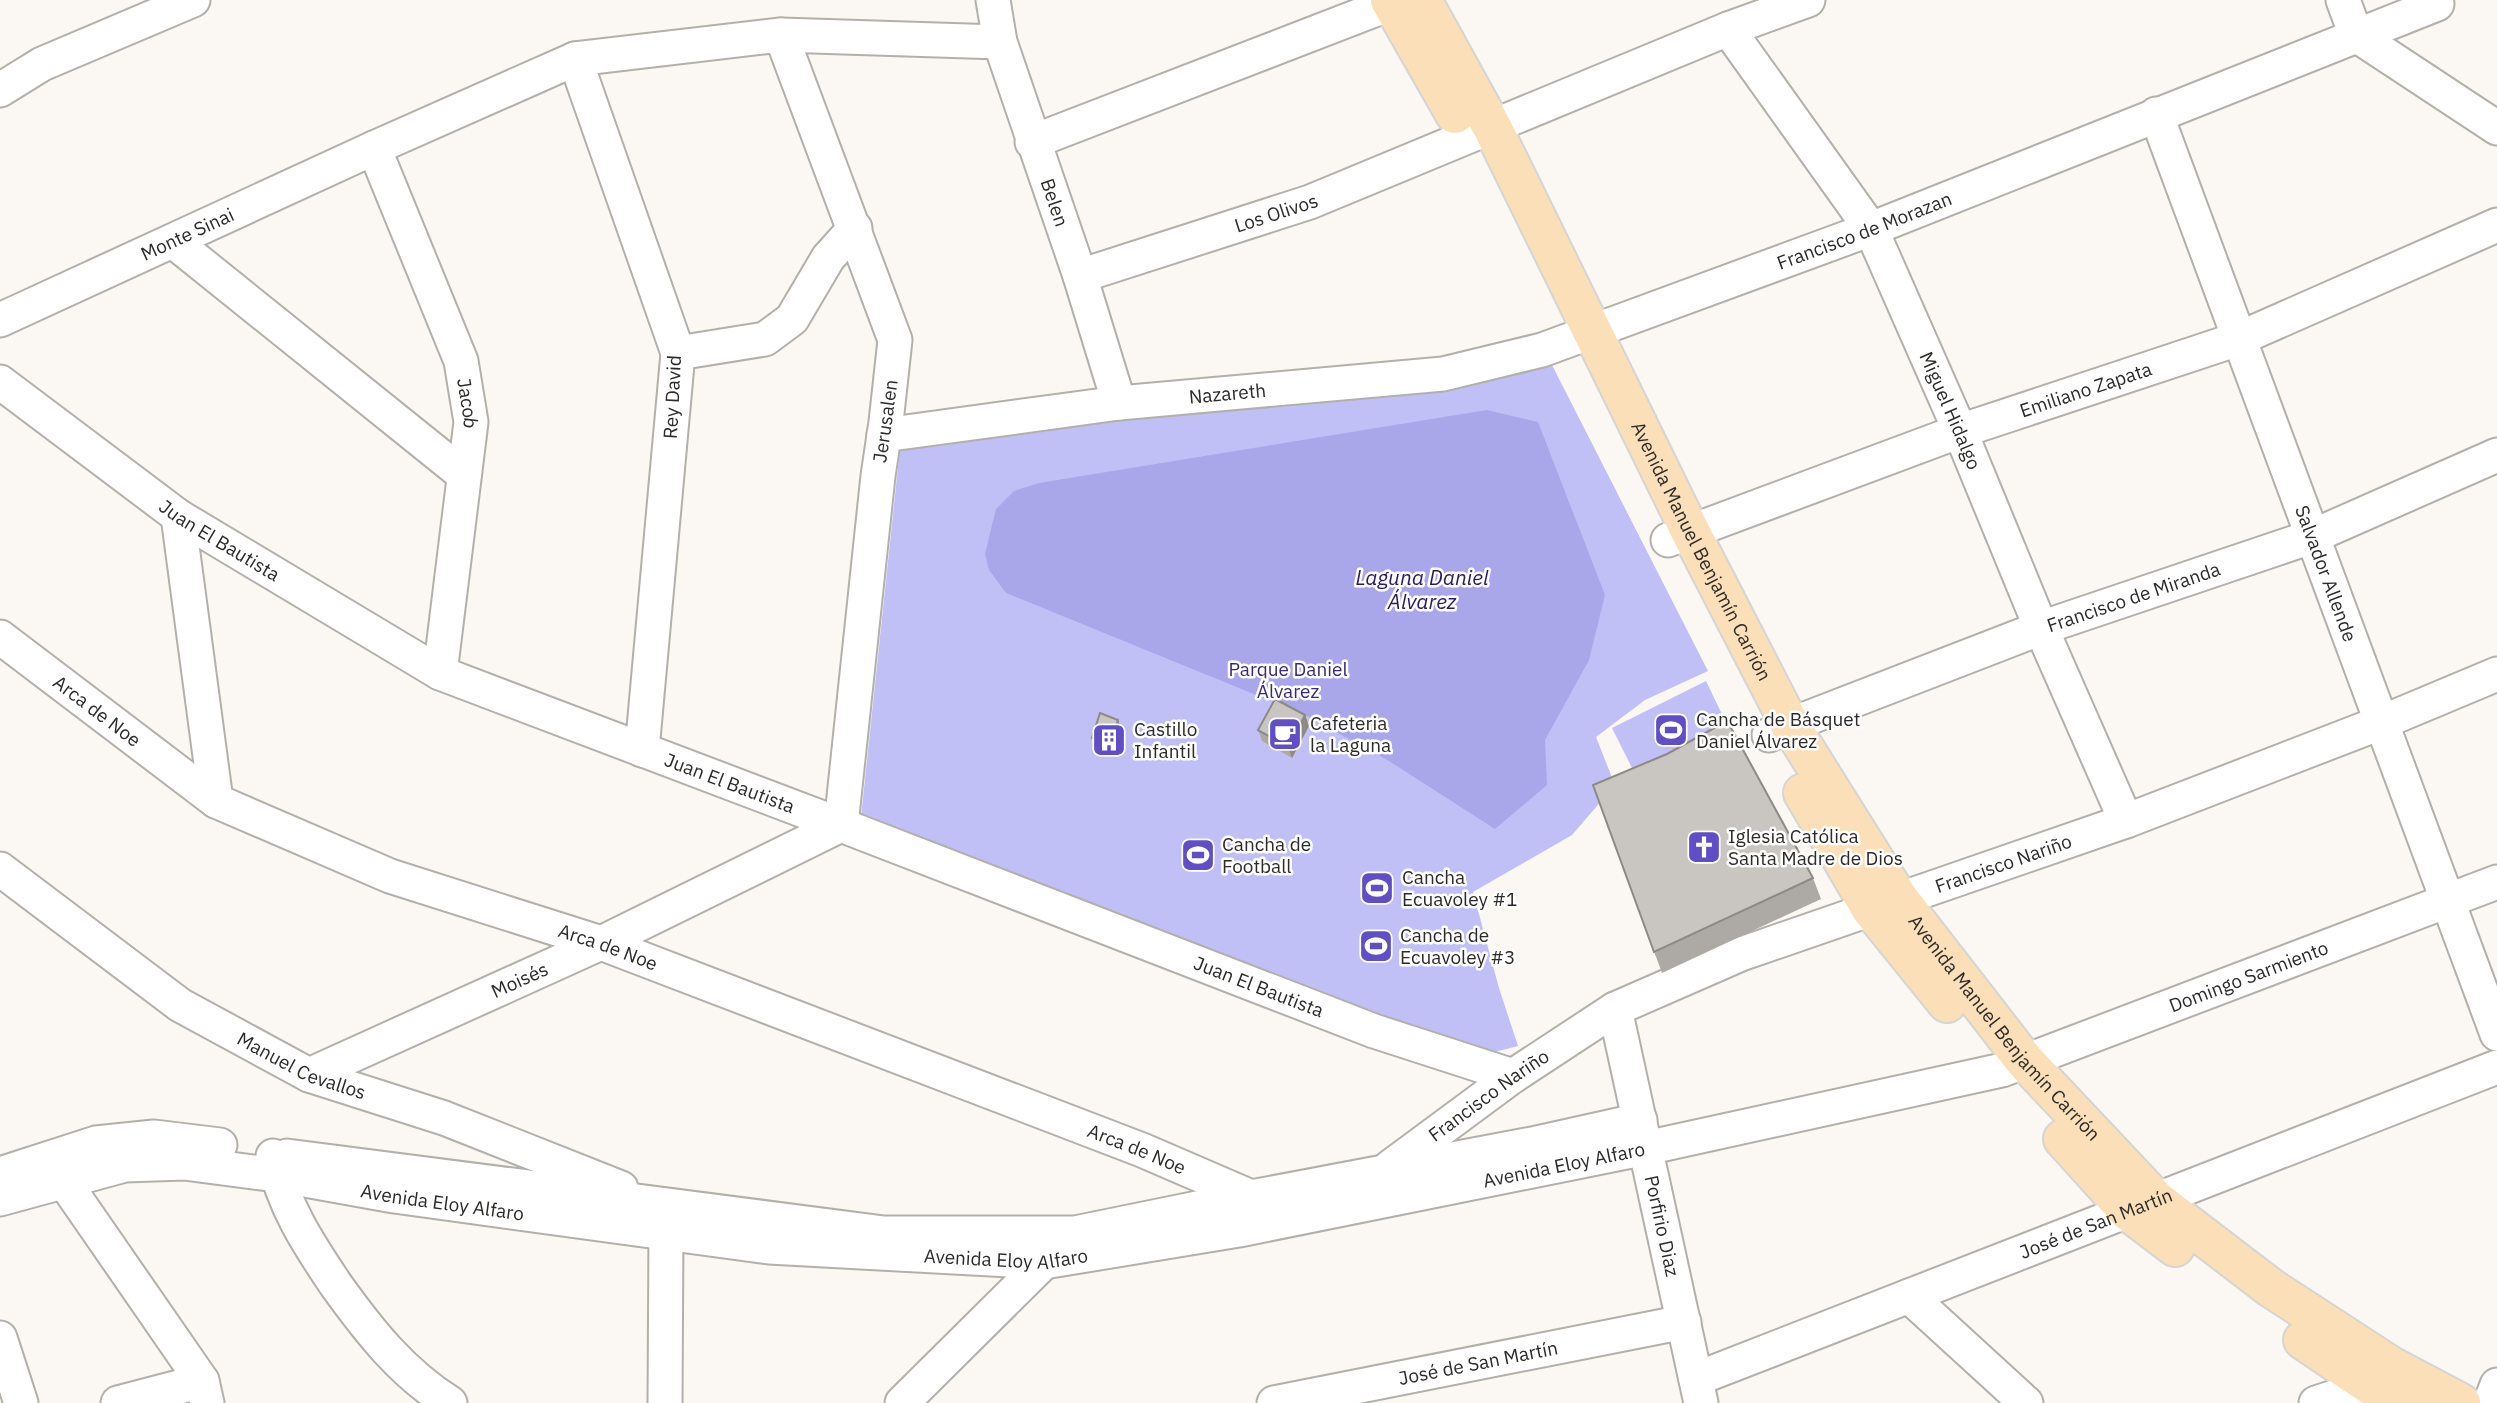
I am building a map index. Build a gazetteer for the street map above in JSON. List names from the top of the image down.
{
  "streets": {
    "main road": ["Avenida Manuel Benjamín Carrión"],
    "street": [
      "Belen",
      "Los Olivos",
      "Francisco de Morazan",
      "Monte Sinai",
      "Emiliano Zapata",
      "Nazareth",
      "Rey David",
      "Jacob",
      "Miguel Hidalgo",
      "Jerusalen",
      "Juan El Bautista",
      "Salvador Allende",
      "Francisco de Miranda",
      "Arca de Noe",
      "Francisco Nariño",
      "Domingo Sarmiento",
      "Moisés",
      "Manuel Cevallos",
      "Avenida Eloy Alfaro",
      "José de San Martín",
      "Porfirio Diaz"
    ]
  },
  "crossings": [
    ["Belen", "Los Olivos"],
    ["Belen", "Monte Sinai"],
    ["Belen", "Nazareth"],
    ["Los Olivos", "Miguel Hidalgo"],
    ["Los Olivos", "Avenida Manuel Benjamín Carrión"],
    ["Francisco de Morazan", "Nazareth"],
    ["Francisco de Morazan", "Miguel Hidalgo"],
    ["Francisco de Morazan", "Avenida Manuel Benjamín Carrión"],
    ["Francisco de Morazan", "Salvador Allende"],
    ["Monte Sinai", "Rey David"],
    ["Monte Sinai", "Jacob"],
    ["Monte Sinai", "Jerusalen"],
    ["Emiliano Zapata", "Miguel Hidalgo"],
    ["Emiliano Zapata", "Avenida Manuel Benjamín Carrión"],
    ["Emiliano Zapata", "Salvador Allende"],
    ["Nazareth", "Jerusalen"],
    ["Nazareth", "Avenida Manuel Benjamín Carrión"],
    ["Rey David", "Juan El Bautista"],
    ["Jacob", "Juan El Bautista"],
    ["Miguel Hidalgo", "Francisco de Miranda"],
    ["Miguel Hidalgo", "Francisco Nariño"],
    ["Jerusalen", "Juan El Bautista"],
    ["Jerusalen", "Moisés"],
    ["Juan El Bautista", "Francisco Nariño"],
    ["Juan El Bautista", "Moisés"],
    ["Avenida Manuel Benjamín Carrión", "Francisco de Miranda"],
    ["Avenida Manuel Benjamín Carrión", "Francisco Nariño"],
    ["Avenida Manuel Benjamín Carrión", "Domingo Sarmiento"],
    ["Avenida Manuel Benjamín Carrión", "Avenida Eloy Alfaro"],
    ["Avenida Manuel Benjamín Carrión", "José de San Martín"],
    ["Salvador Allende", "Francisco de Miranda"],
    ["Salvador Allende", "Francisco Nariño"],
    ["Salvador Allende", "Domingo Sarmiento"],
    ["Arca de Noe", "Moisés"],
    ["Arca de Noe", "Avenida Eloy Alfaro"],
    ["Francisco Nariño", "Avenida Eloy Alfaro"],
    ["Francisco Nariño", "Porfirio Diaz"],
    ["Domingo Sarmiento", "Avenida Eloy Alfaro"],
    ["Moisés", "Manuel Cevallos"],
    ["Manuel Cevallos", "Avenida Eloy Alfaro"],
    ["Avenida Eloy Alfaro", "Porfirio Diaz"],
    ["José de San Martín", "Porfirio Diaz"]
  ],
  "water": ["Laguna Daniel Álvarez"],
  "parks": ["Parque Daniel Álvarez"],
  "places": {
    "sports": [
      "Cancha de Básquet Daniel Álvarez",
      "Cancha de Football",
      "Cancha Ecuavoley #1",
      "Cancha de Ecuavoley #3"
    ],
    "cafe": ["Cafeteria la Laguna"],
    "building": ["Castillo Infantil"],
    "church": ["Iglesia Católica Santa Madre de Dios"]
  }
}
